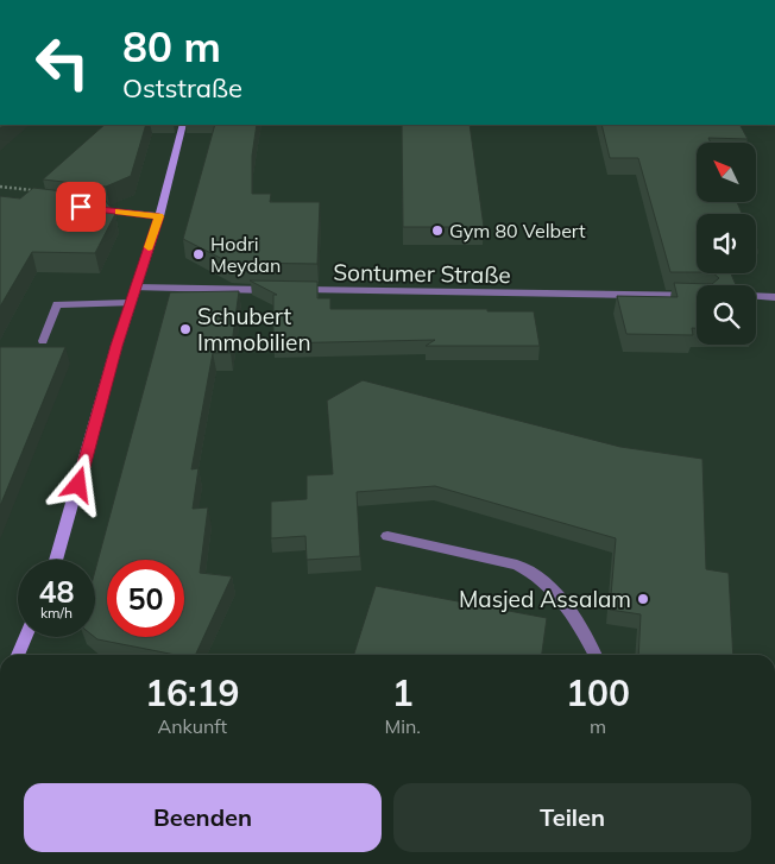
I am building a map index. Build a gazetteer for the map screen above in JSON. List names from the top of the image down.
{
  "streets": {
    "street": ["Sontumer Straße"]
  },
  "places": [
    "Gym 80 Velbert",
    "Hodri Meydan",
    "Schubert Immobilien",
    "Masjed Assalam"
  ],
  "north": "top left",
  "page": {
    "turn": ["80 m", "Oststraße"],
    "speed": "48 km/h",
    "limit": "50",
    "eta": [
      "16:19",
      "Ankunft",
      "1",
      "Min.",
      "100",
      "m"
    ],
    "buttons": ["Beenden", "Teilen"]
  }
}
